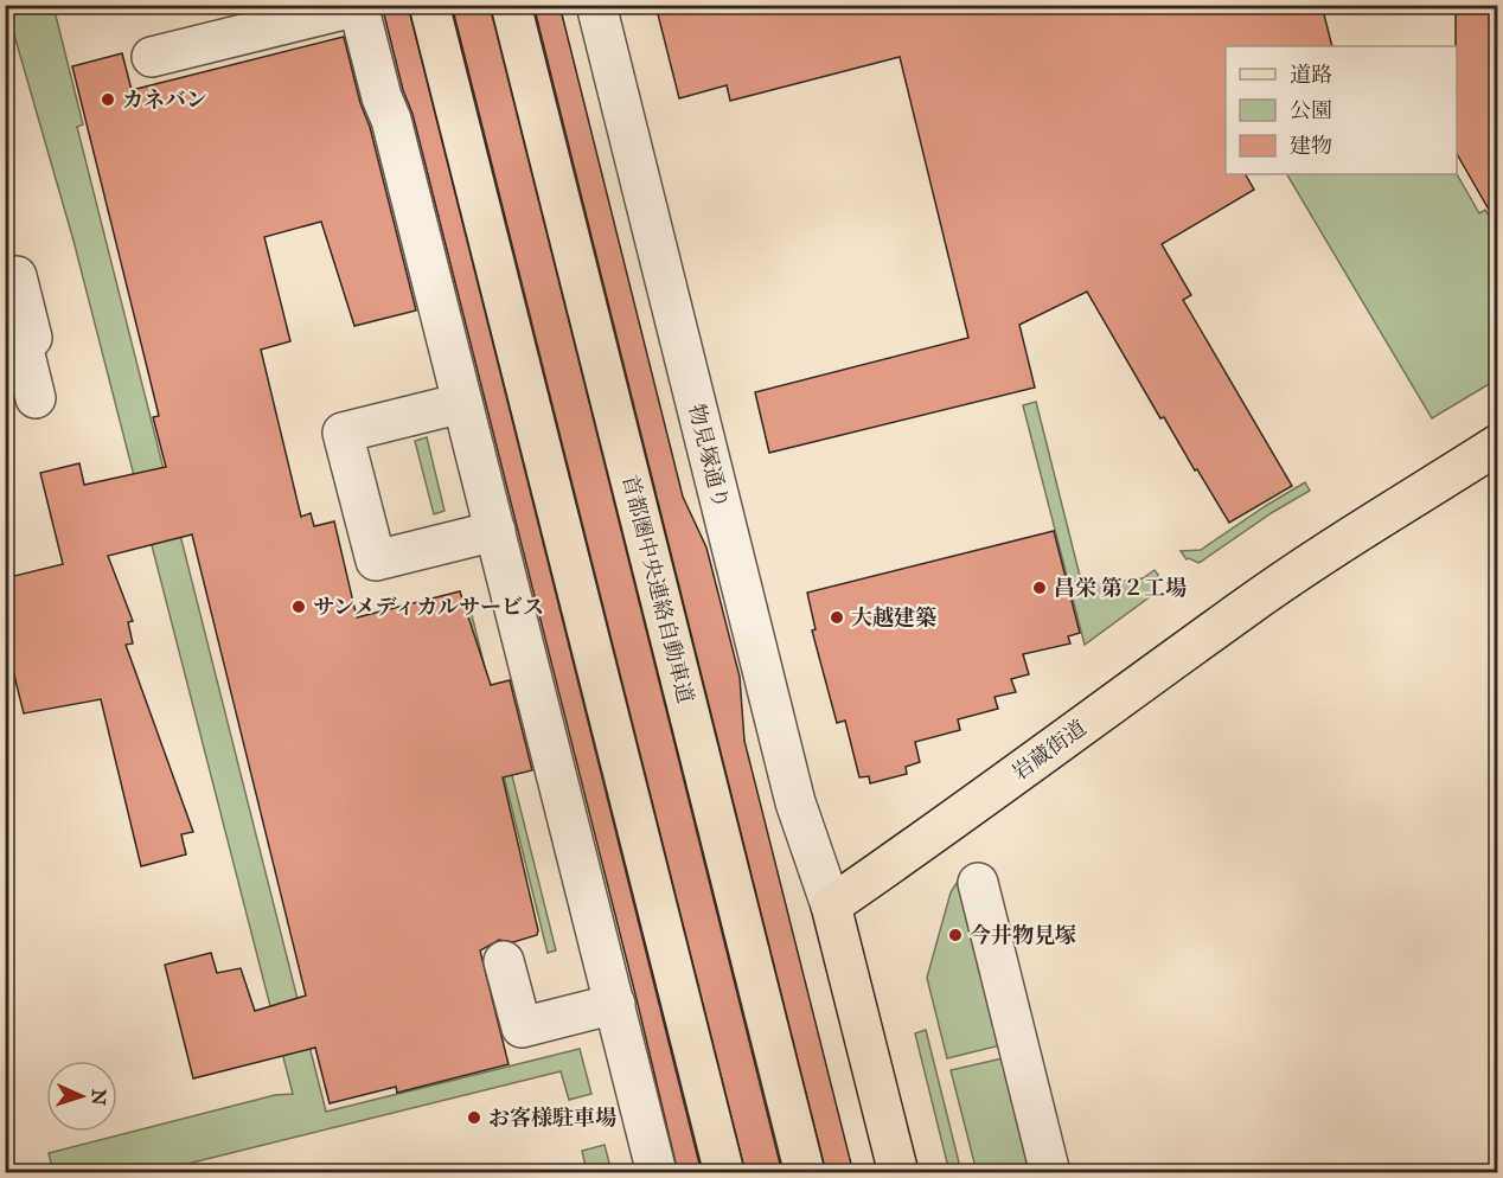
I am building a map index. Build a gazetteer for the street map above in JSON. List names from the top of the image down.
{
  "streets": {
    "main road": ["首都圏中央連絡自動車道", "岩蔵街道"],
    "street": ["物見塚通り"]
  },
  "crossings": [
    ["物見塚通り", "岩蔵街道"]
  ],
  "places": [
    "カネバン",
    "昌栄 第２工場",
    "サンメディカルサービス",
    "大越建築",
    "今井物見塚",
    "お客様駐車場"
  ],
  "legend": ["道路", "公園", "建物"],
  "north": "right"
}
